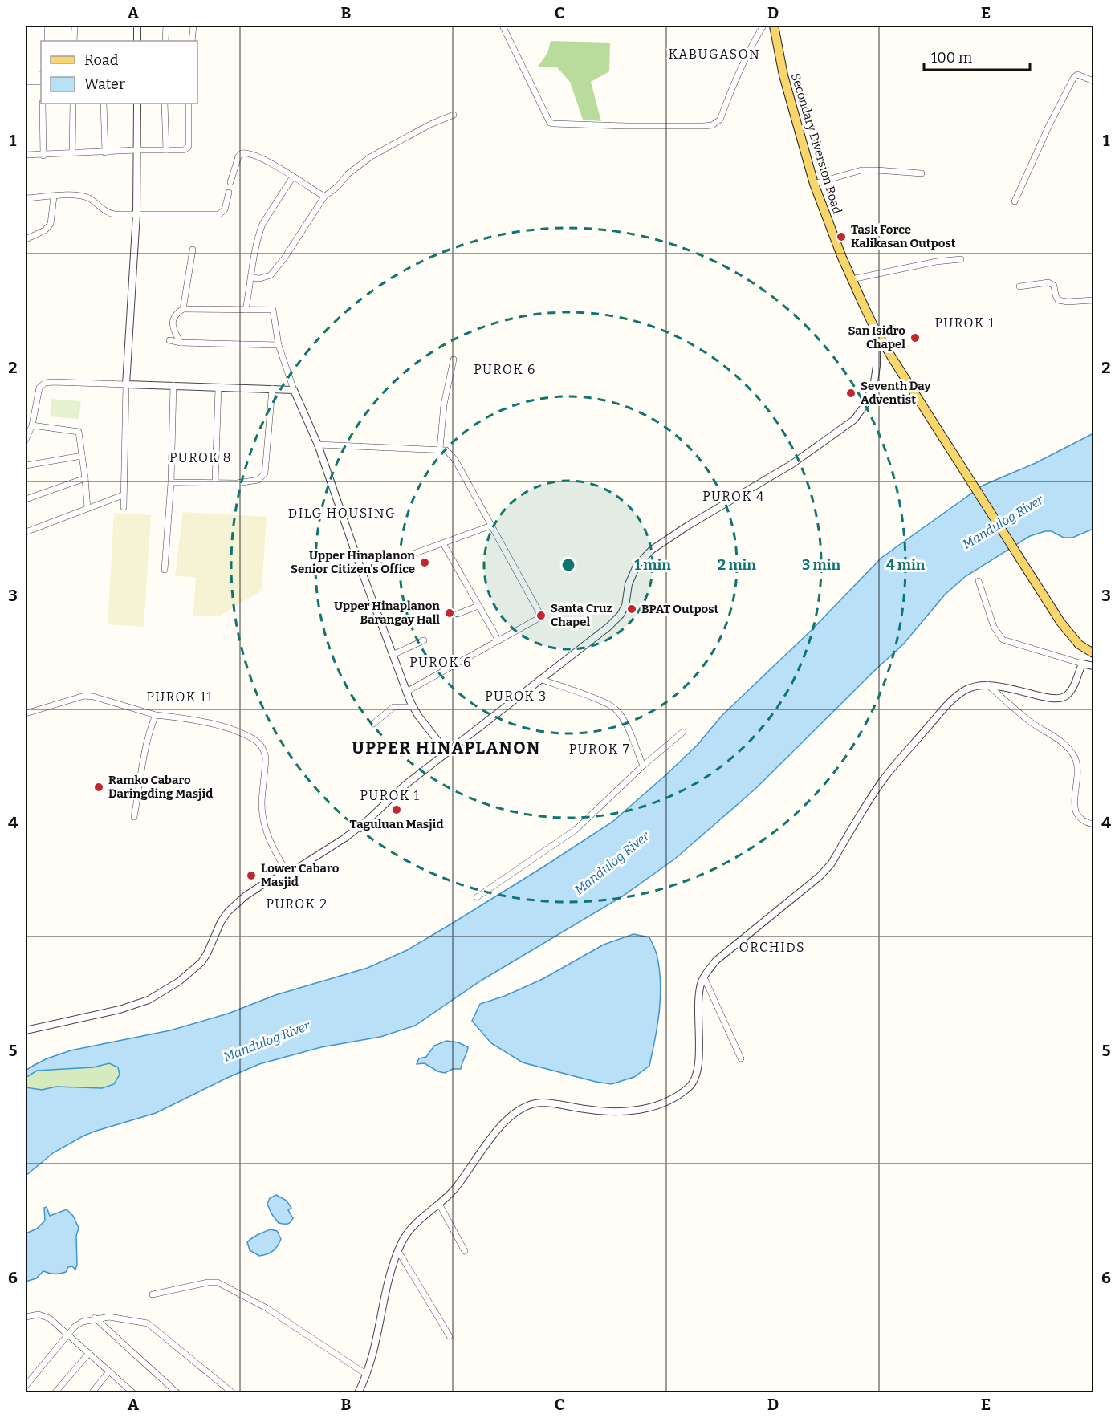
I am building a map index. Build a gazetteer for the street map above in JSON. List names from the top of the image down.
{
  "streets": {
    "main road": ["Secondary Diversion Road"]
  },
  "districts": [
    "KABUGASON",
    "PUROK 1",
    "PUROK 6",
    "PUROK 8",
    "PUROK 4",
    "DILG HOUSING",
    "PUROK 6",
    "PUROK 3",
    "PUROK 11",
    "UPPER HINAPLANON",
    "PUROK 7",
    "PUROK 1",
    "PUROK 2",
    "ORCHIDS"
  ],
  "water": ["Mandulog River"],
  "places": [
    "Task Force Kalikasan Outpost",
    "San Isidro Chapel",
    "Seventh Day Adventist",
    "Upper Hinaplanon Senior Citizen's Office",
    "BPAT Outpost",
    "Upper Hinaplanon Barangay Hall",
    "Santa Cruz Chapel",
    "Ramko Cabaro Daringding Masjid",
    "Taguluan Masjid",
    "Lower Cabaro Masjid"
  ],
  "legend": ["Road", "Water"],
  "scale_bar": "100 m",
  "grid": {
    "columns": [
      "A",
      "B",
      "C",
      "D",
      "E"
    ],
    "rows": [
      "1",
      "2",
      "3",
      "4",
      "5",
      "6"
    ]
  },
  "rings": [
    "1 min",
    "2 min",
    "3 min",
    "4 min"
  ]
}
